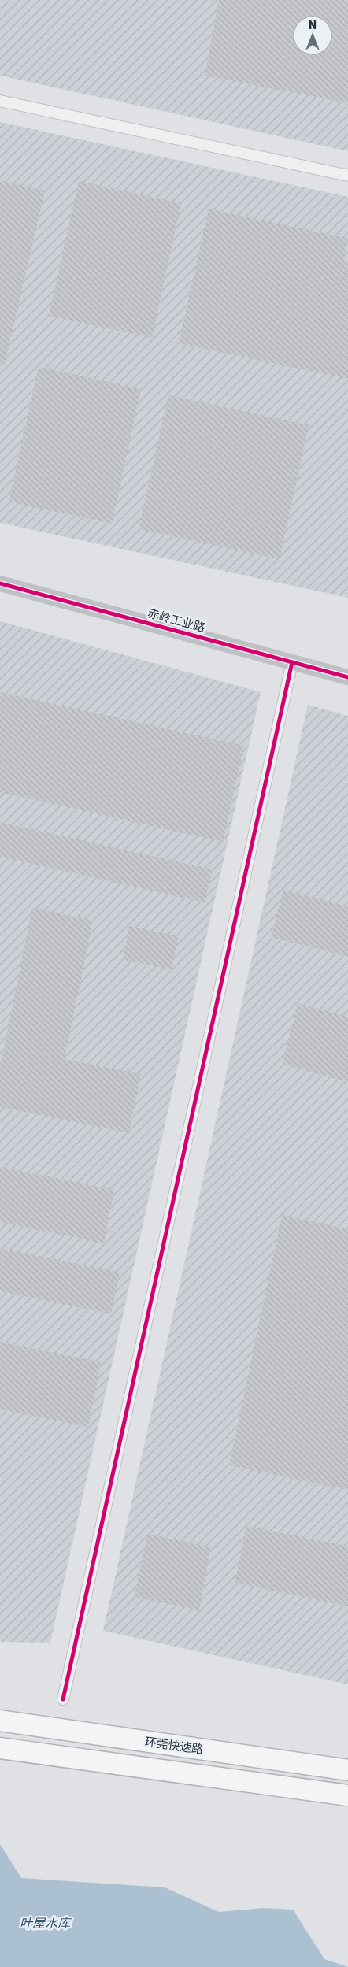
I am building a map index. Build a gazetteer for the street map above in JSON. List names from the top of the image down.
{
  "streets": {
    "highway": ["环莞快速路"],
    "street": ["赤岭工业路"]
  },
  "water": ["叶屋水库"],
  "north": "top"
}
